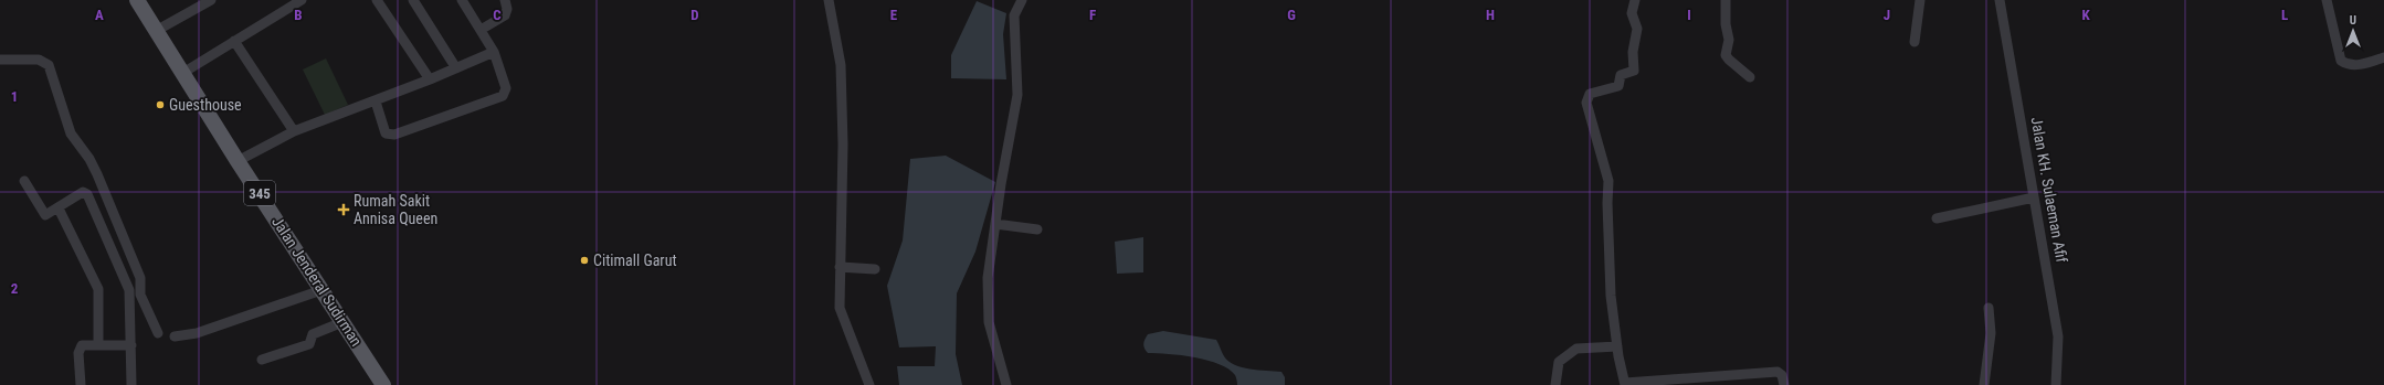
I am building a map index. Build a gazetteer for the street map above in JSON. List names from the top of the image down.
{
  "streets": {
    "main road": ["345", "Jalan Jenderal Sudirman"],
    "street": ["Jalan KH. Sulaeman Afif"]
  },
  "places": {
    "other": ["Guesthouse", "Citimall Garut"],
    "health": ["Rumah Sakit Annisa Queen"]
  },
  "north": "top",
  "grid": {
    "columns": [
      "A",
      "B",
      "C",
      "D",
      "E",
      "F",
      "G",
      "H",
      "I",
      "J",
      "K",
      "L"
    ],
    "rows": ["1", "2"]
  }
}
